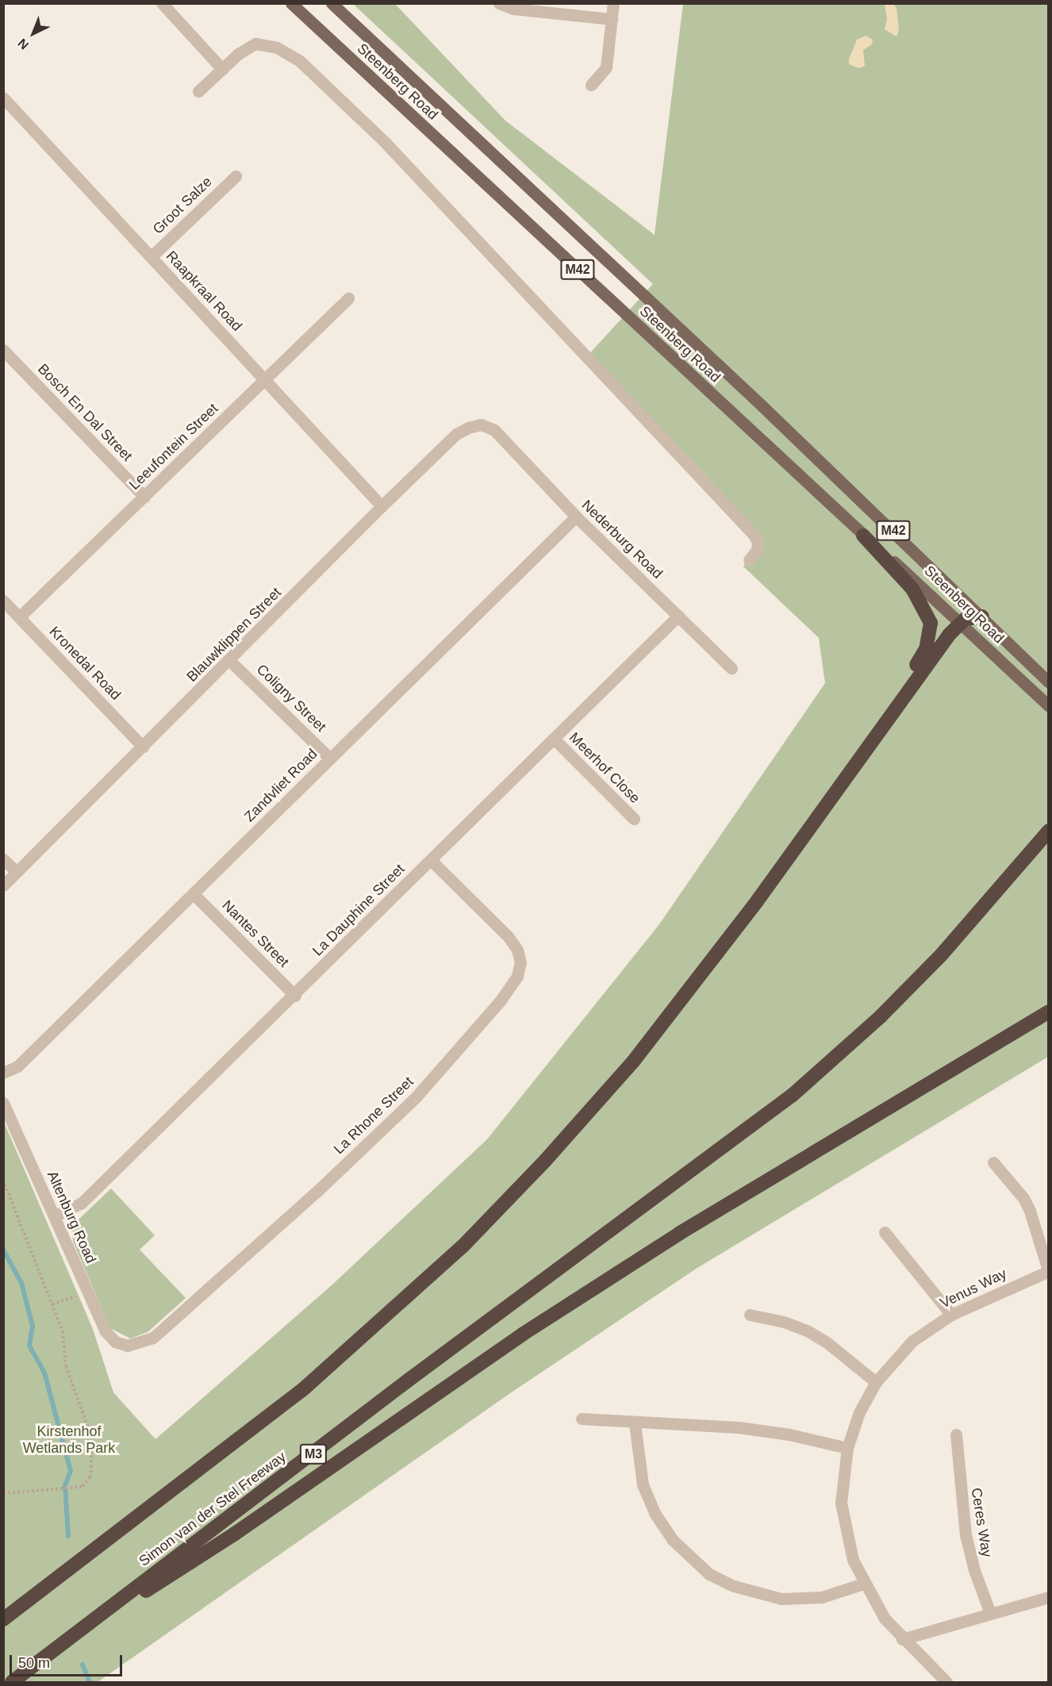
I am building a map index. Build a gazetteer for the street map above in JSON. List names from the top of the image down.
{
  "streets": {
    "highway": ["M3", "Simon van der Stel Freeway"],
    "main road": ["Steenberg Road", "M42"],
    "street": [
      "Groot Salze",
      "Raapkraal Road",
      "Bosch En Dal Street",
      "Leeufontein Street",
      "Nederburg Road",
      "Blauwklippen Street",
      "Kronedal Road",
      "Coligny Street",
      "Meerhof Close",
      "Zandvliet Road",
      "La Dauphine Street",
      "Nantes Street",
      "La Rhone Street",
      "Altenburg Road",
      "Venus Way",
      "Ceres Way"
    ]
  },
  "crossings": [
    ["Groot Salze", "Raapkraal Road"],
    ["Raapkraal Road", "Leeufontein Street"],
    ["Raapkraal Road", "Blauwklippen Street"],
    ["Bosch En Dal Street", "Leeufontein Street"],
    ["Leeufontein Street", "Kronedal Road"],
    ["Nederburg Road", "Blauwklippen Street"],
    ["Nederburg Road", "Zandvliet Road"],
    ["Nederburg Road", "La Dauphine Street"],
    ["Blauwklippen Street", "Kronedal Road"],
    ["Blauwklippen Street", "Coligny Street"],
    ["Coligny Street", "Zandvliet Road"],
    ["Meerhof Close", "La Dauphine Street"],
    ["Zandvliet Road", "Nantes Street"],
    ["La Dauphine Street", "Nantes Street"],
    ["La Dauphine Street", "La Rhone Street"],
    ["La Dauphine Street", "Altenburg Road"],
    ["La Rhone Street", "Altenburg Road"]
  ],
  "parks": ["Kirstenhof Wetlands Park"],
  "scale_bar": "50 m",
  "north": "bottom left"
}
